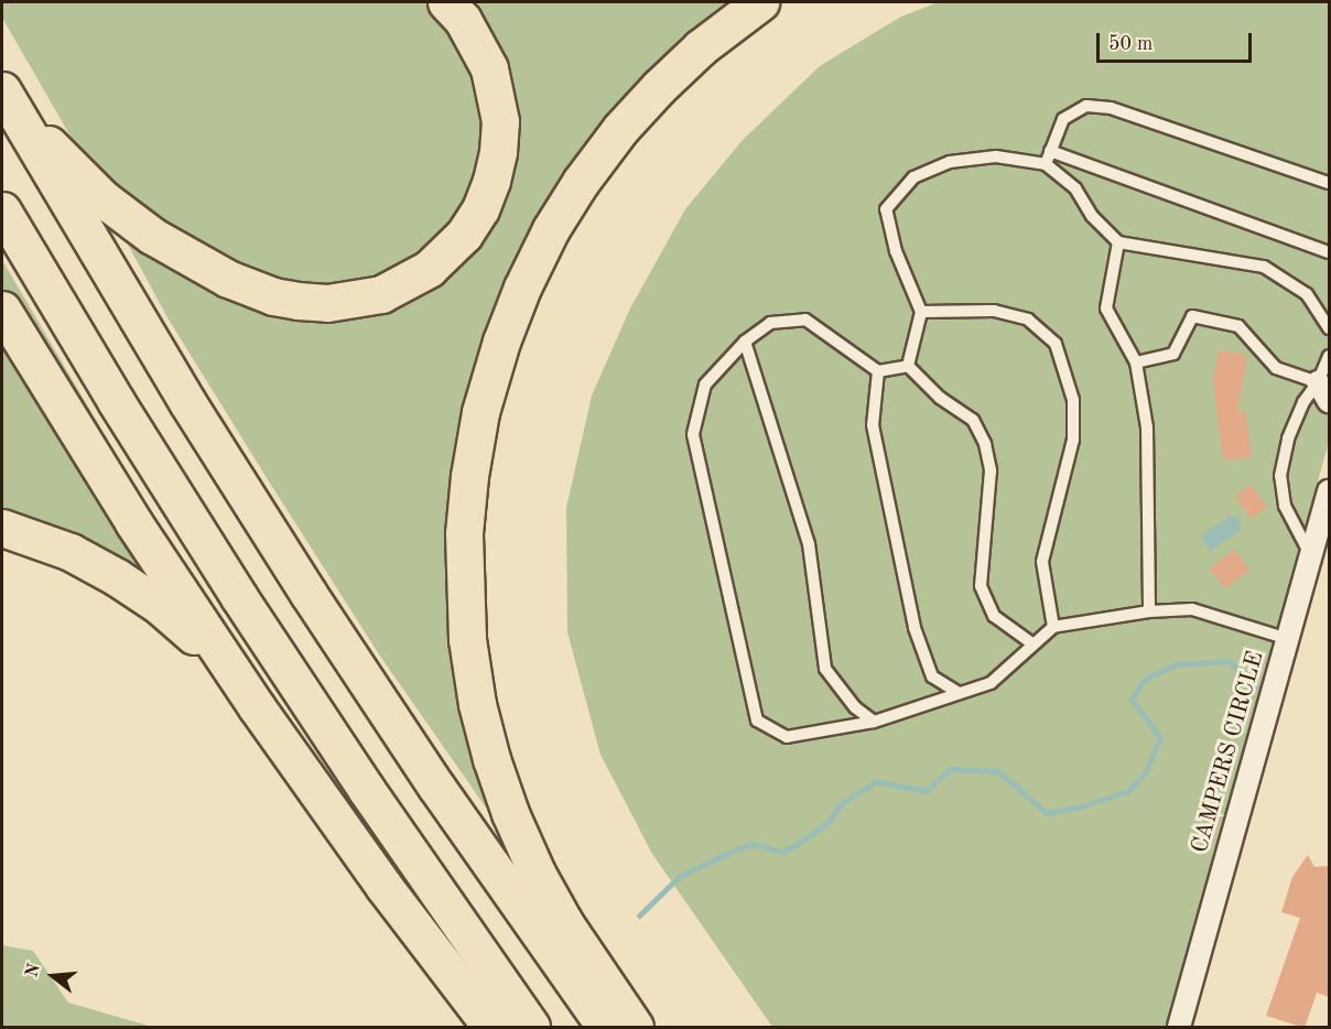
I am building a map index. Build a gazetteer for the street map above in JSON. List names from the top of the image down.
{
  "streets": {
    "street": ["CAMPERS CIRCLE"]
  },
  "scale_bar": "50 m",
  "north": "left"
}
